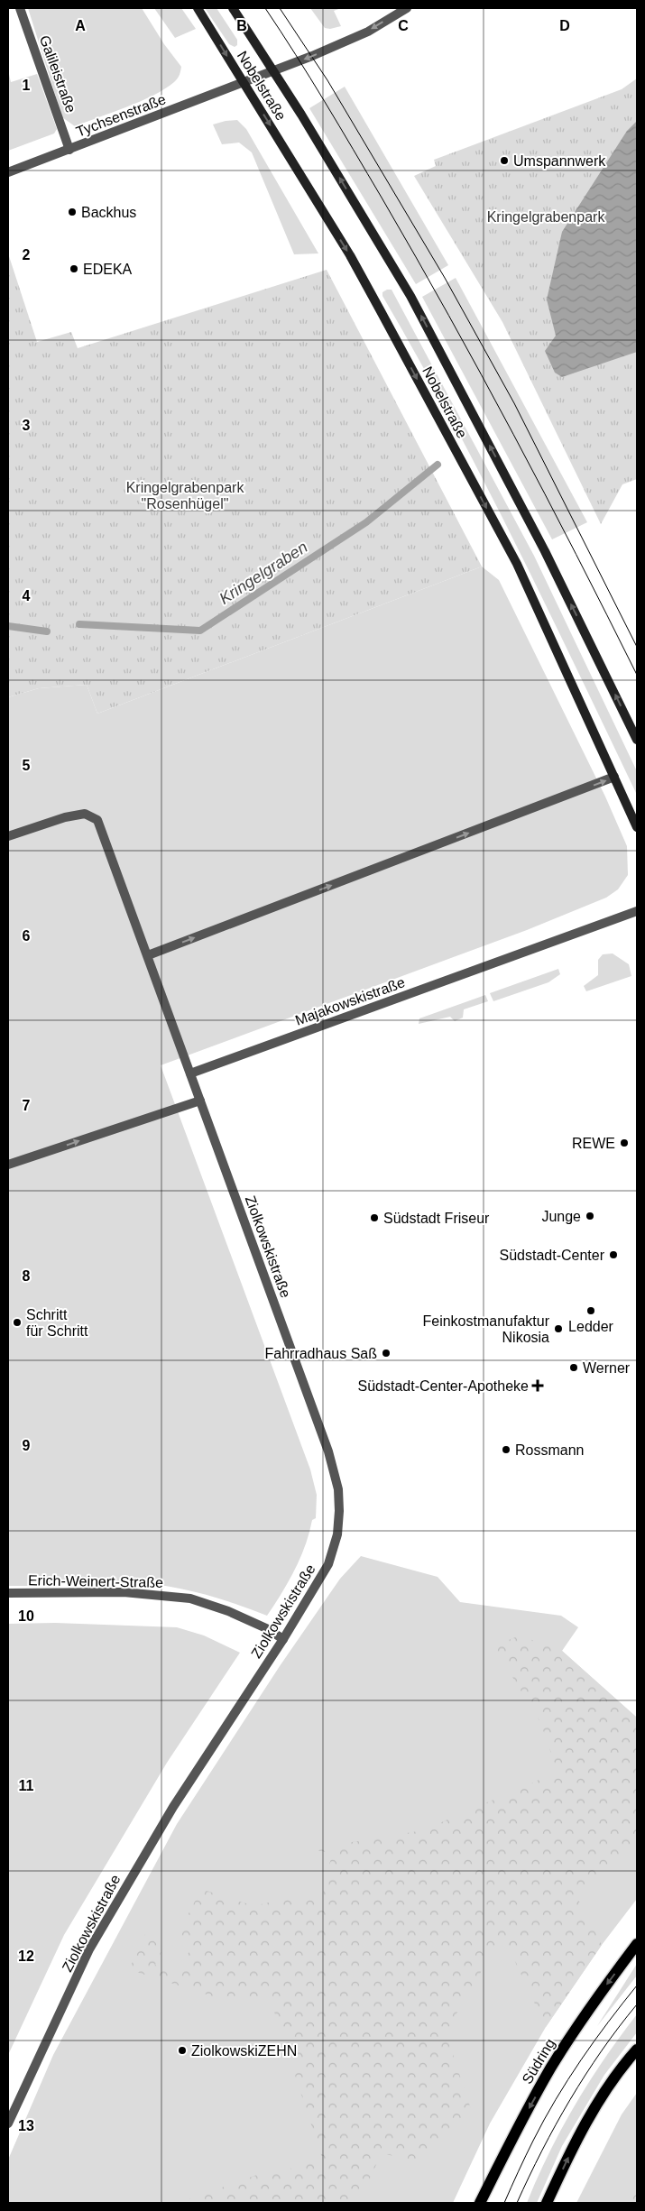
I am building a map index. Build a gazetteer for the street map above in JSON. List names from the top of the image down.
{
  "streets": {
    "main road": ["Nobelstraße", "Südring"],
    "street": [
      "Galileistraße",
      "Tychsenstraße",
      "Majakowskistraße",
      "Ziolkowskistraße",
      "Erich-Weinert-Straße"
    ]
  },
  "crossings": [
    ["Galileistraße", "Tychsenstraße"],
    ["Nobelstraße", "Tychsenstraße"],
    ["Majakowskistraße", "Ziolkowskistraße"],
    ["Ziolkowskistraße", "Erich-Weinert-Straße"]
  ],
  "water": ["Kringelgraben"],
  "parks": ["Kringelgrabenpark", "Kringelgrabenpark \"Rosenhügel\""],
  "places": {
    "other": [
      "Umspannwerk",
      "Backhus",
      "EDEKA",
      "REWE",
      "Junge",
      "Südstadt Friseur",
      "Südstadt-Center",
      "Ledder",
      "Schritt für Schritt",
      "Feinkostmanufaktur Nikosia",
      "Fahrradhaus Saß",
      "Werner",
      "Rossmann",
      "ZiolkowskiZEHN"
    ],
    "health": ["Südstadt-Center-Apotheke"]
  },
  "grid": {
    "columns": [
      "A",
      "B",
      "C",
      "D"
    ],
    "rows": [
      "1",
      "2",
      "3",
      "4",
      "5",
      "6",
      "7",
      "8",
      "9",
      "10",
      "11",
      "12",
      "13"
    ]
  }
}
